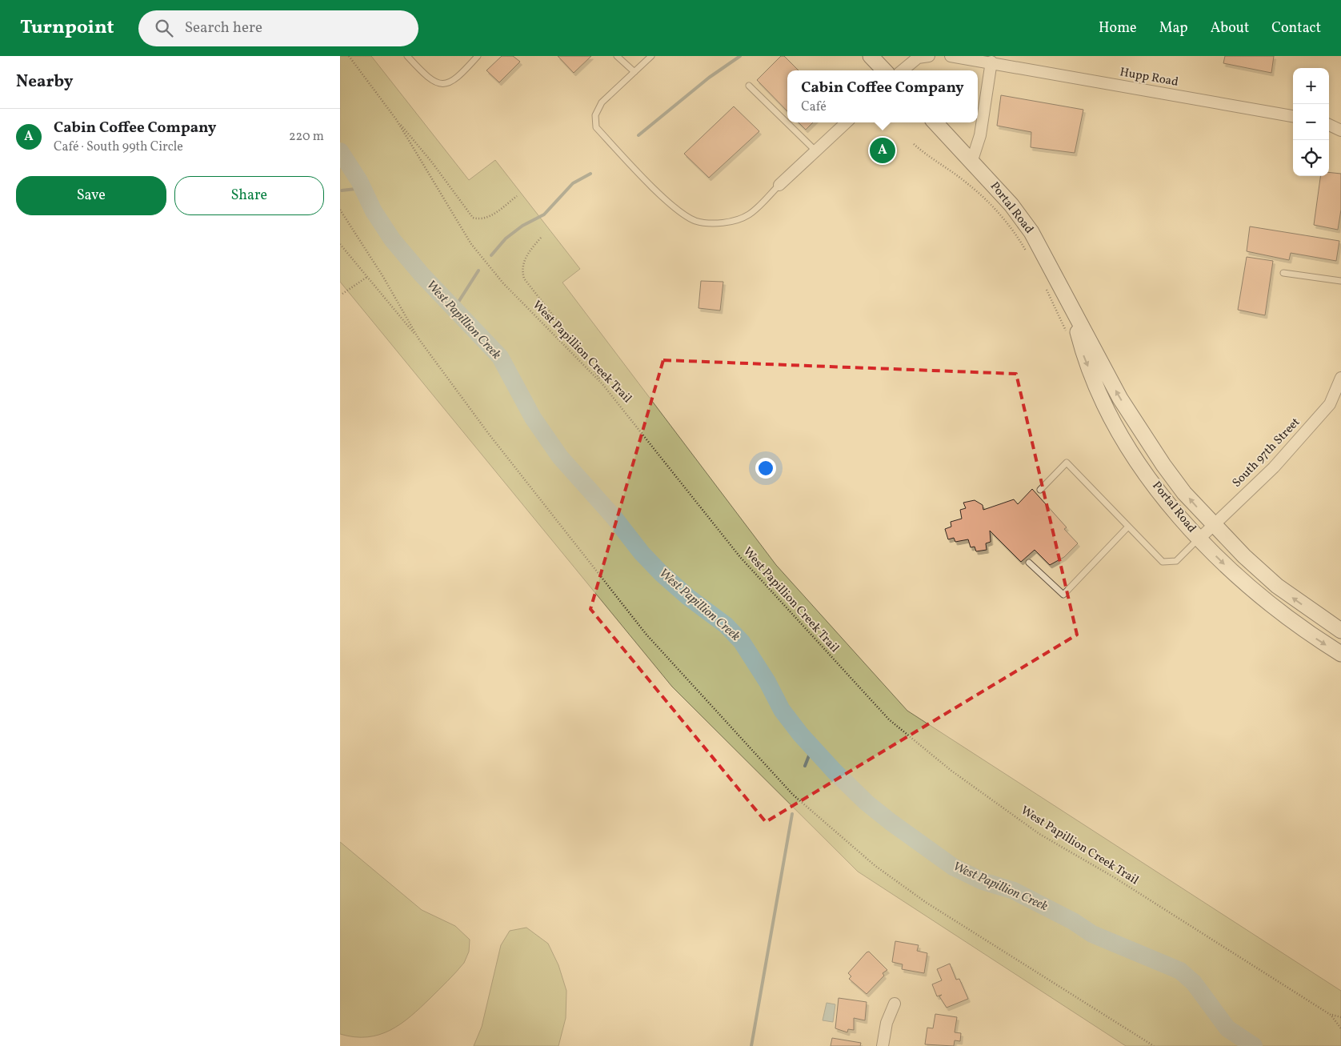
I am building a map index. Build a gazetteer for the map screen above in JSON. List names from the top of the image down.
{
  "streets": {
    "main road": ["Portal Road"],
    "street": ["Hupp Road", "South 97th Street"],
    "path": ["West Papillion Creek Trail"]
  },
  "crossings": [
    ["Portal Road", "South 97th Street"]
  ],
  "water": ["West Papillion Creek"],
  "page": {
    "header": "Turnpoint",
    "search": "Search here",
    "nav": [
      "Home",
      "Map",
      "About",
      "Contact"
    ],
    "heading": "Nearby",
    "map_buttons": ["+", "−"],
    "popup": ["Cabin Coffee Company", "Café"],
    "list": [
      {
        "mark": "A",
        "name": "Cabin Coffee Company",
        "note": "Café · South 99th Circle",
        "value": "220 m"
      }
    ],
    "pins": "A",
    "buttons": ["Save", "Share"]
  }
}
